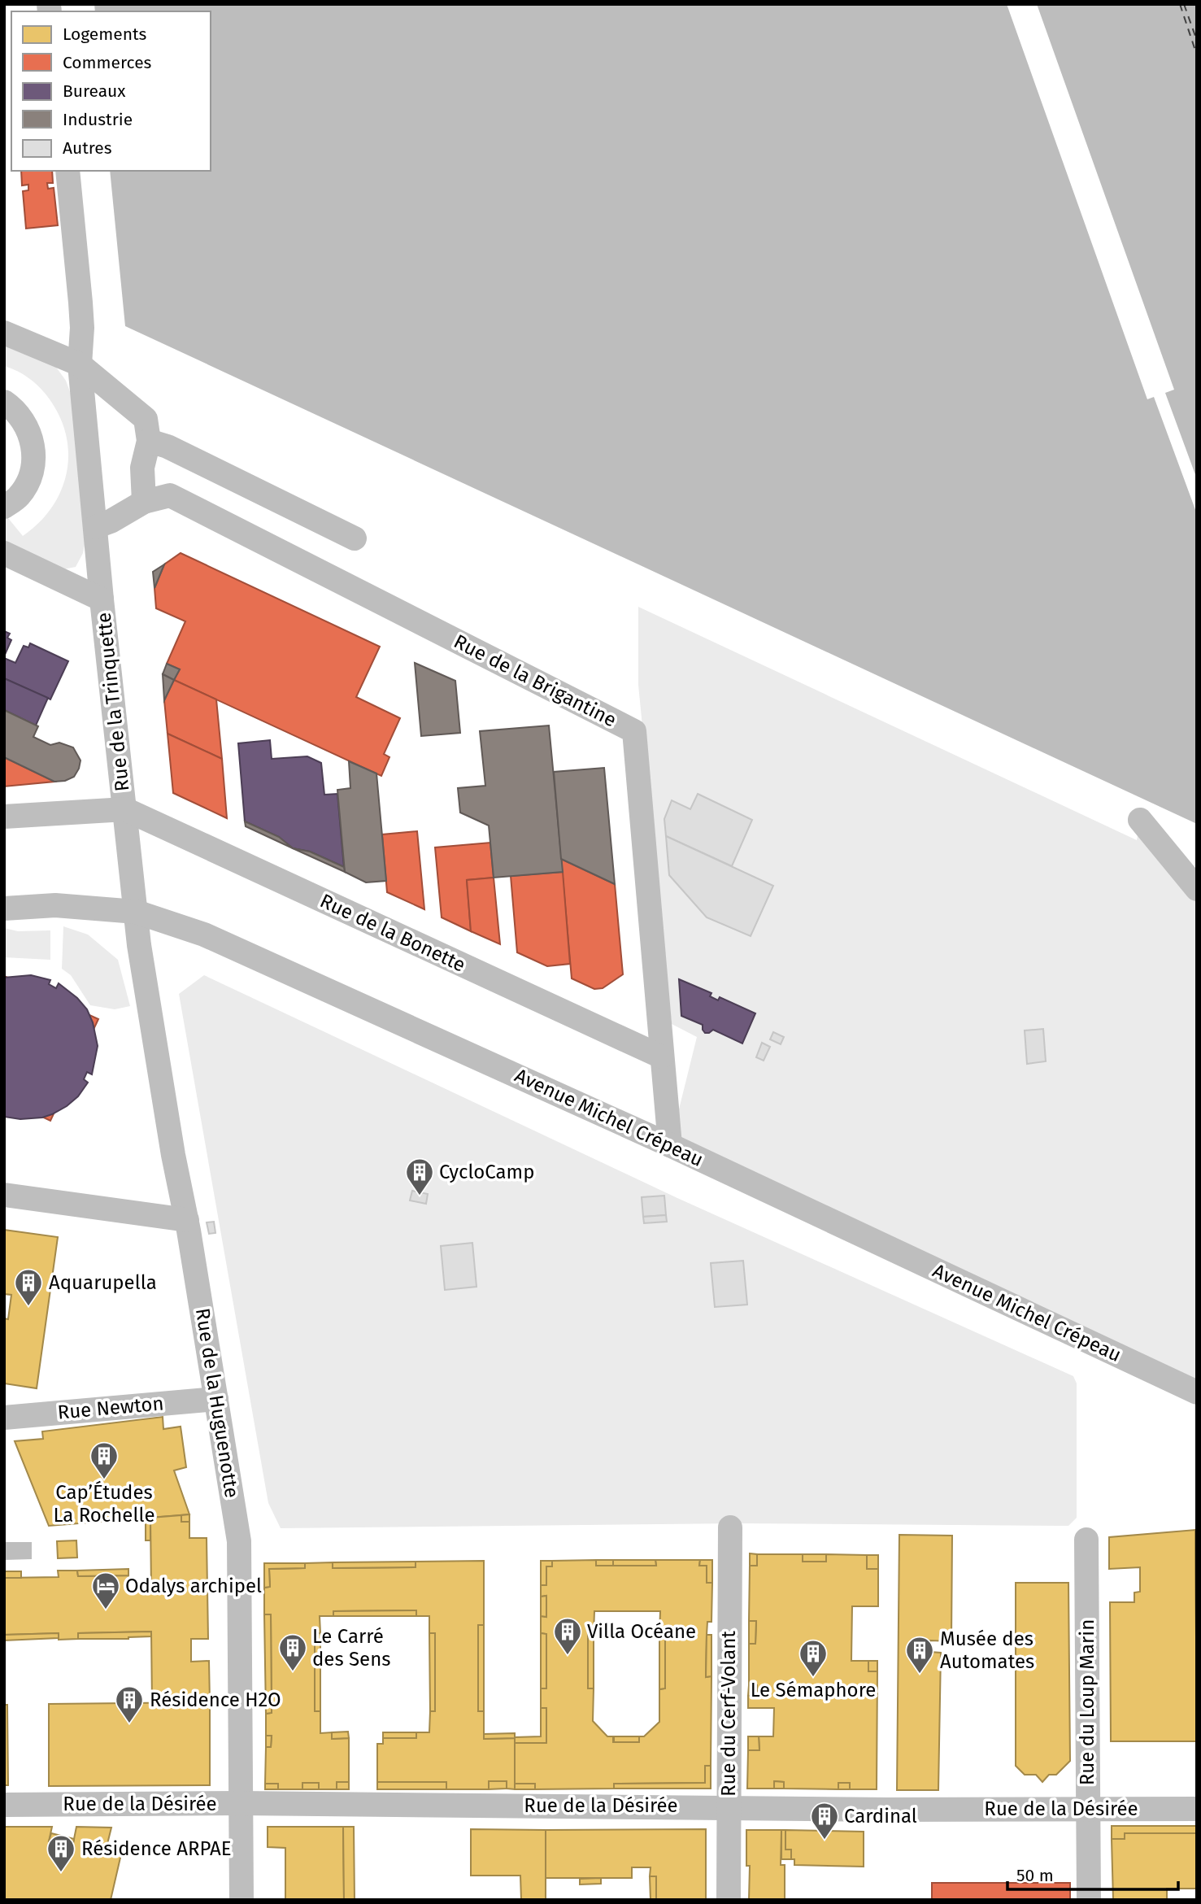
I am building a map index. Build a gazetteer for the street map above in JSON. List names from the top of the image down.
{
  "streets": {
    "street": [
      "Rue de la Brigantine",
      "Rue de la Trinquette",
      "Rue de la Bonette",
      "Avenue Michel Crépeau",
      "Rue de la Huguenotte",
      "Rue Newton",
      "Rue du Loup Marin",
      "Rue du Cerf-Volant",
      "Rue de la Désirée"
    ]
  },
  "crossings": [
    ["Rue de la Brigantine", "Rue de la Bonette"],
    ["Rue de la Brigantine", "Avenue Michel Crépeau"],
    ["Rue de la Trinquette", "Rue de la Bonette"],
    ["Rue de la Trinquette", "Avenue Michel Crépeau"],
    ["Rue de la Trinquette", "Rue de la Huguenotte"],
    ["Avenue Michel Crépeau", "Rue de la Huguenotte"],
    ["Rue de la Huguenotte", "Rue Newton"],
    ["Rue de la Huguenotte", "Rue de la Désirée"],
    ["Rue du Loup Marin", "Rue de la Désirée"],
    ["Rue du Cerf-Volant", "Rue de la Désirée"]
  ],
  "places": {
    "building": [
      "CycloCamp",
      "Aquarupella",
      "Cap’Études La Rochelle",
      "Villa Océane",
      "Le Carré des Sens",
      "Musée des Automates",
      "Le Sémaphore",
      "Résidence H2O",
      "Cardinal",
      "Résidence ARPAE"
    ],
    "hotel": ["Odalys archipel"]
  },
  "legend": [
    "Logements",
    "Commerces",
    "Bureaux",
    "Industrie",
    "Autres"
  ],
  "scale_bar": "50 m"
}
